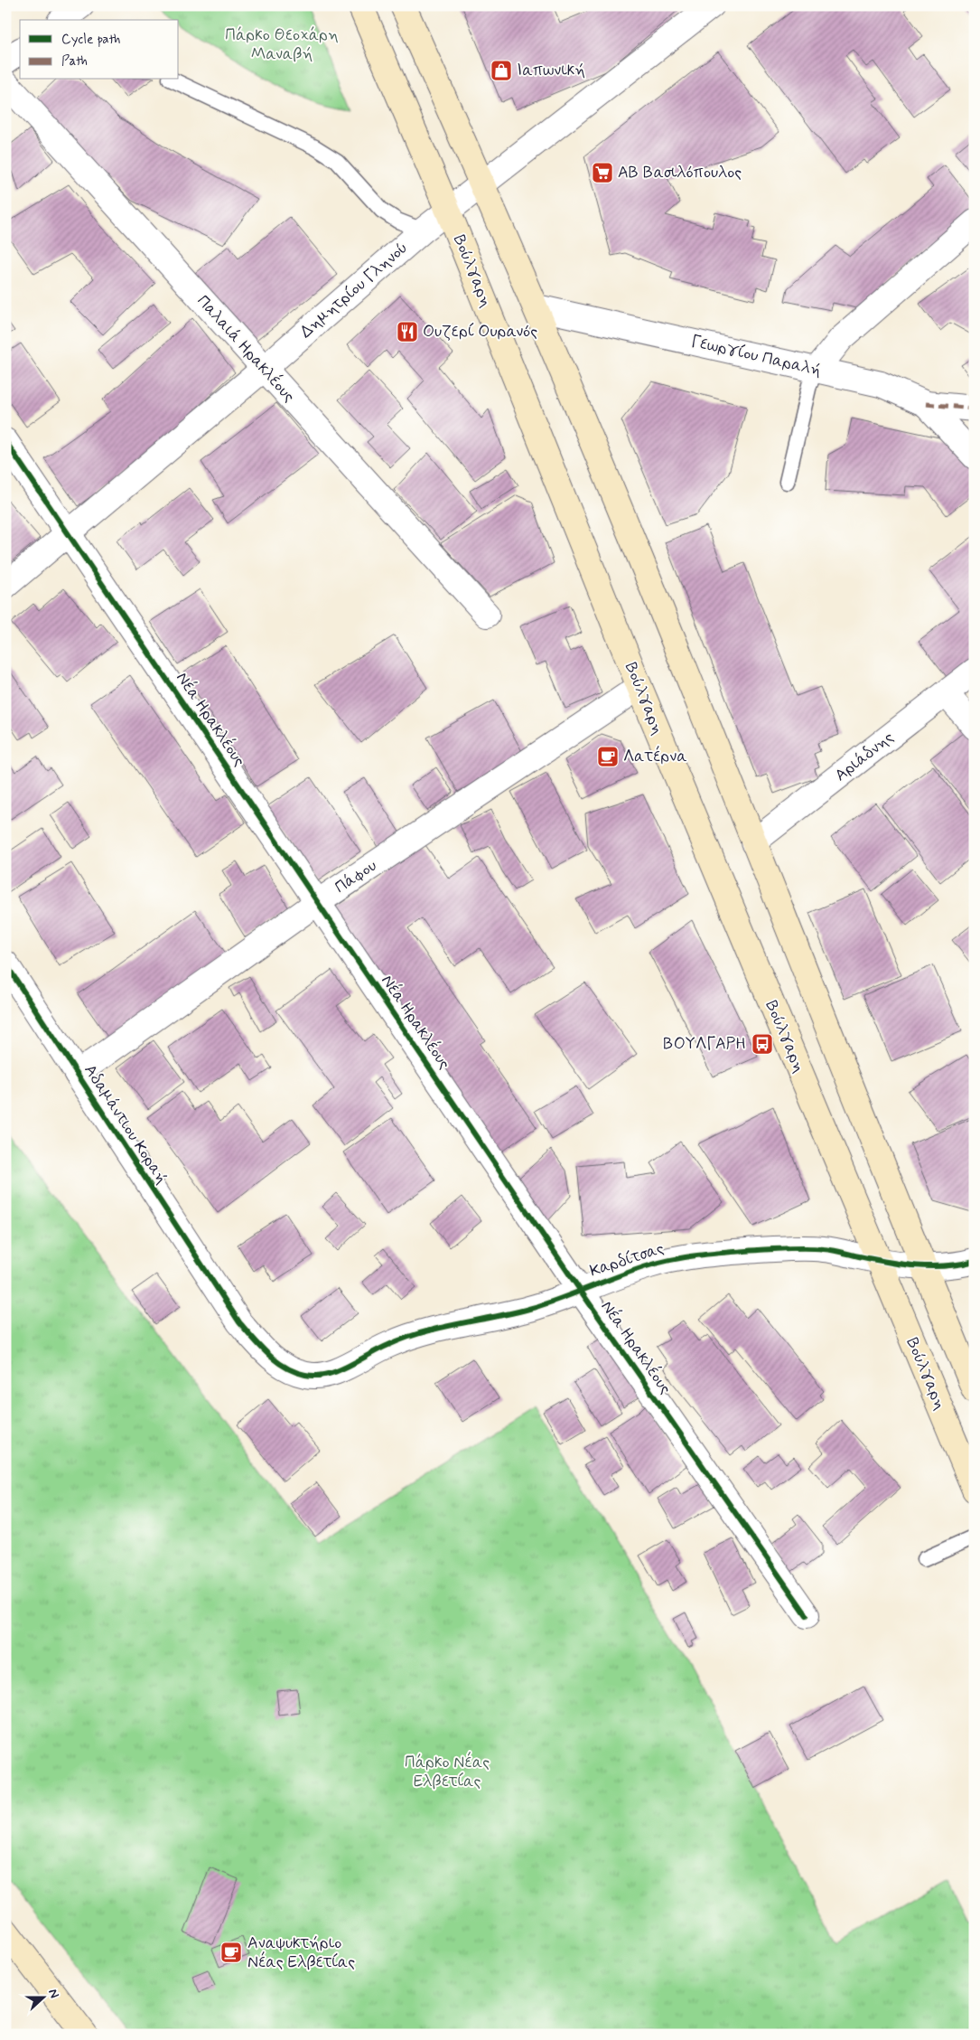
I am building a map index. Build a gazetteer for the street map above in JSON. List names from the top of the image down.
{
  "streets": {
    "main road": ["Βούλγαρη"],
    "street": [
      "Δημητρίου Γληνού",
      "Παλαιά Ηρακλέους",
      "Γεωργίου Παραλή",
      "Νέα Ηρακλέους",
      "Αριάδνης",
      "Πάφου",
      "Αδαμάντιου Κοραή",
      "Καρδίτσας"
    ]
  },
  "crossings": [
    ["Βούλγαρη", "Δημητρίου Γληνού"],
    ["Βούλγαρη", "Πάφου"],
    ["Βούλγαρη", "Καρδίτσας"],
    ["Δημητρίου Γληνού", "Παλαιά Ηρακλέους"],
    ["Δημητρίου Γληνού", "Νέα Ηρακλέους"],
    ["Νέα Ηρακλέους", "Πάφου"],
    ["Νέα Ηρακλέους", "Καρδίτσας"],
    ["Πάφου", "Αδαμάντιου Κοραή"],
    ["Αδαμάντιου Κοραή", "Καρδίτσας"]
  ],
  "parks": ["Πάρκο Θεοχάρη Μαναβή", "Πάρκο Νέας Ελβετίας"],
  "places": {
    "shop": ["Ιαπωνική"],
    "supermarket": ["ΑΒ Βασιλόπουλος"],
    "restaurant": ["Ουζερί Ουρανός"],
    "cafe": ["Λατέρνα", "Αναψυκτήριο Νέας Ελβετίας"],
    "bus stop": ["ΒΟΥΛΓΑΡΗ"]
  },
  "legend": ["Cycle path", "Path"],
  "north": "right"
}
